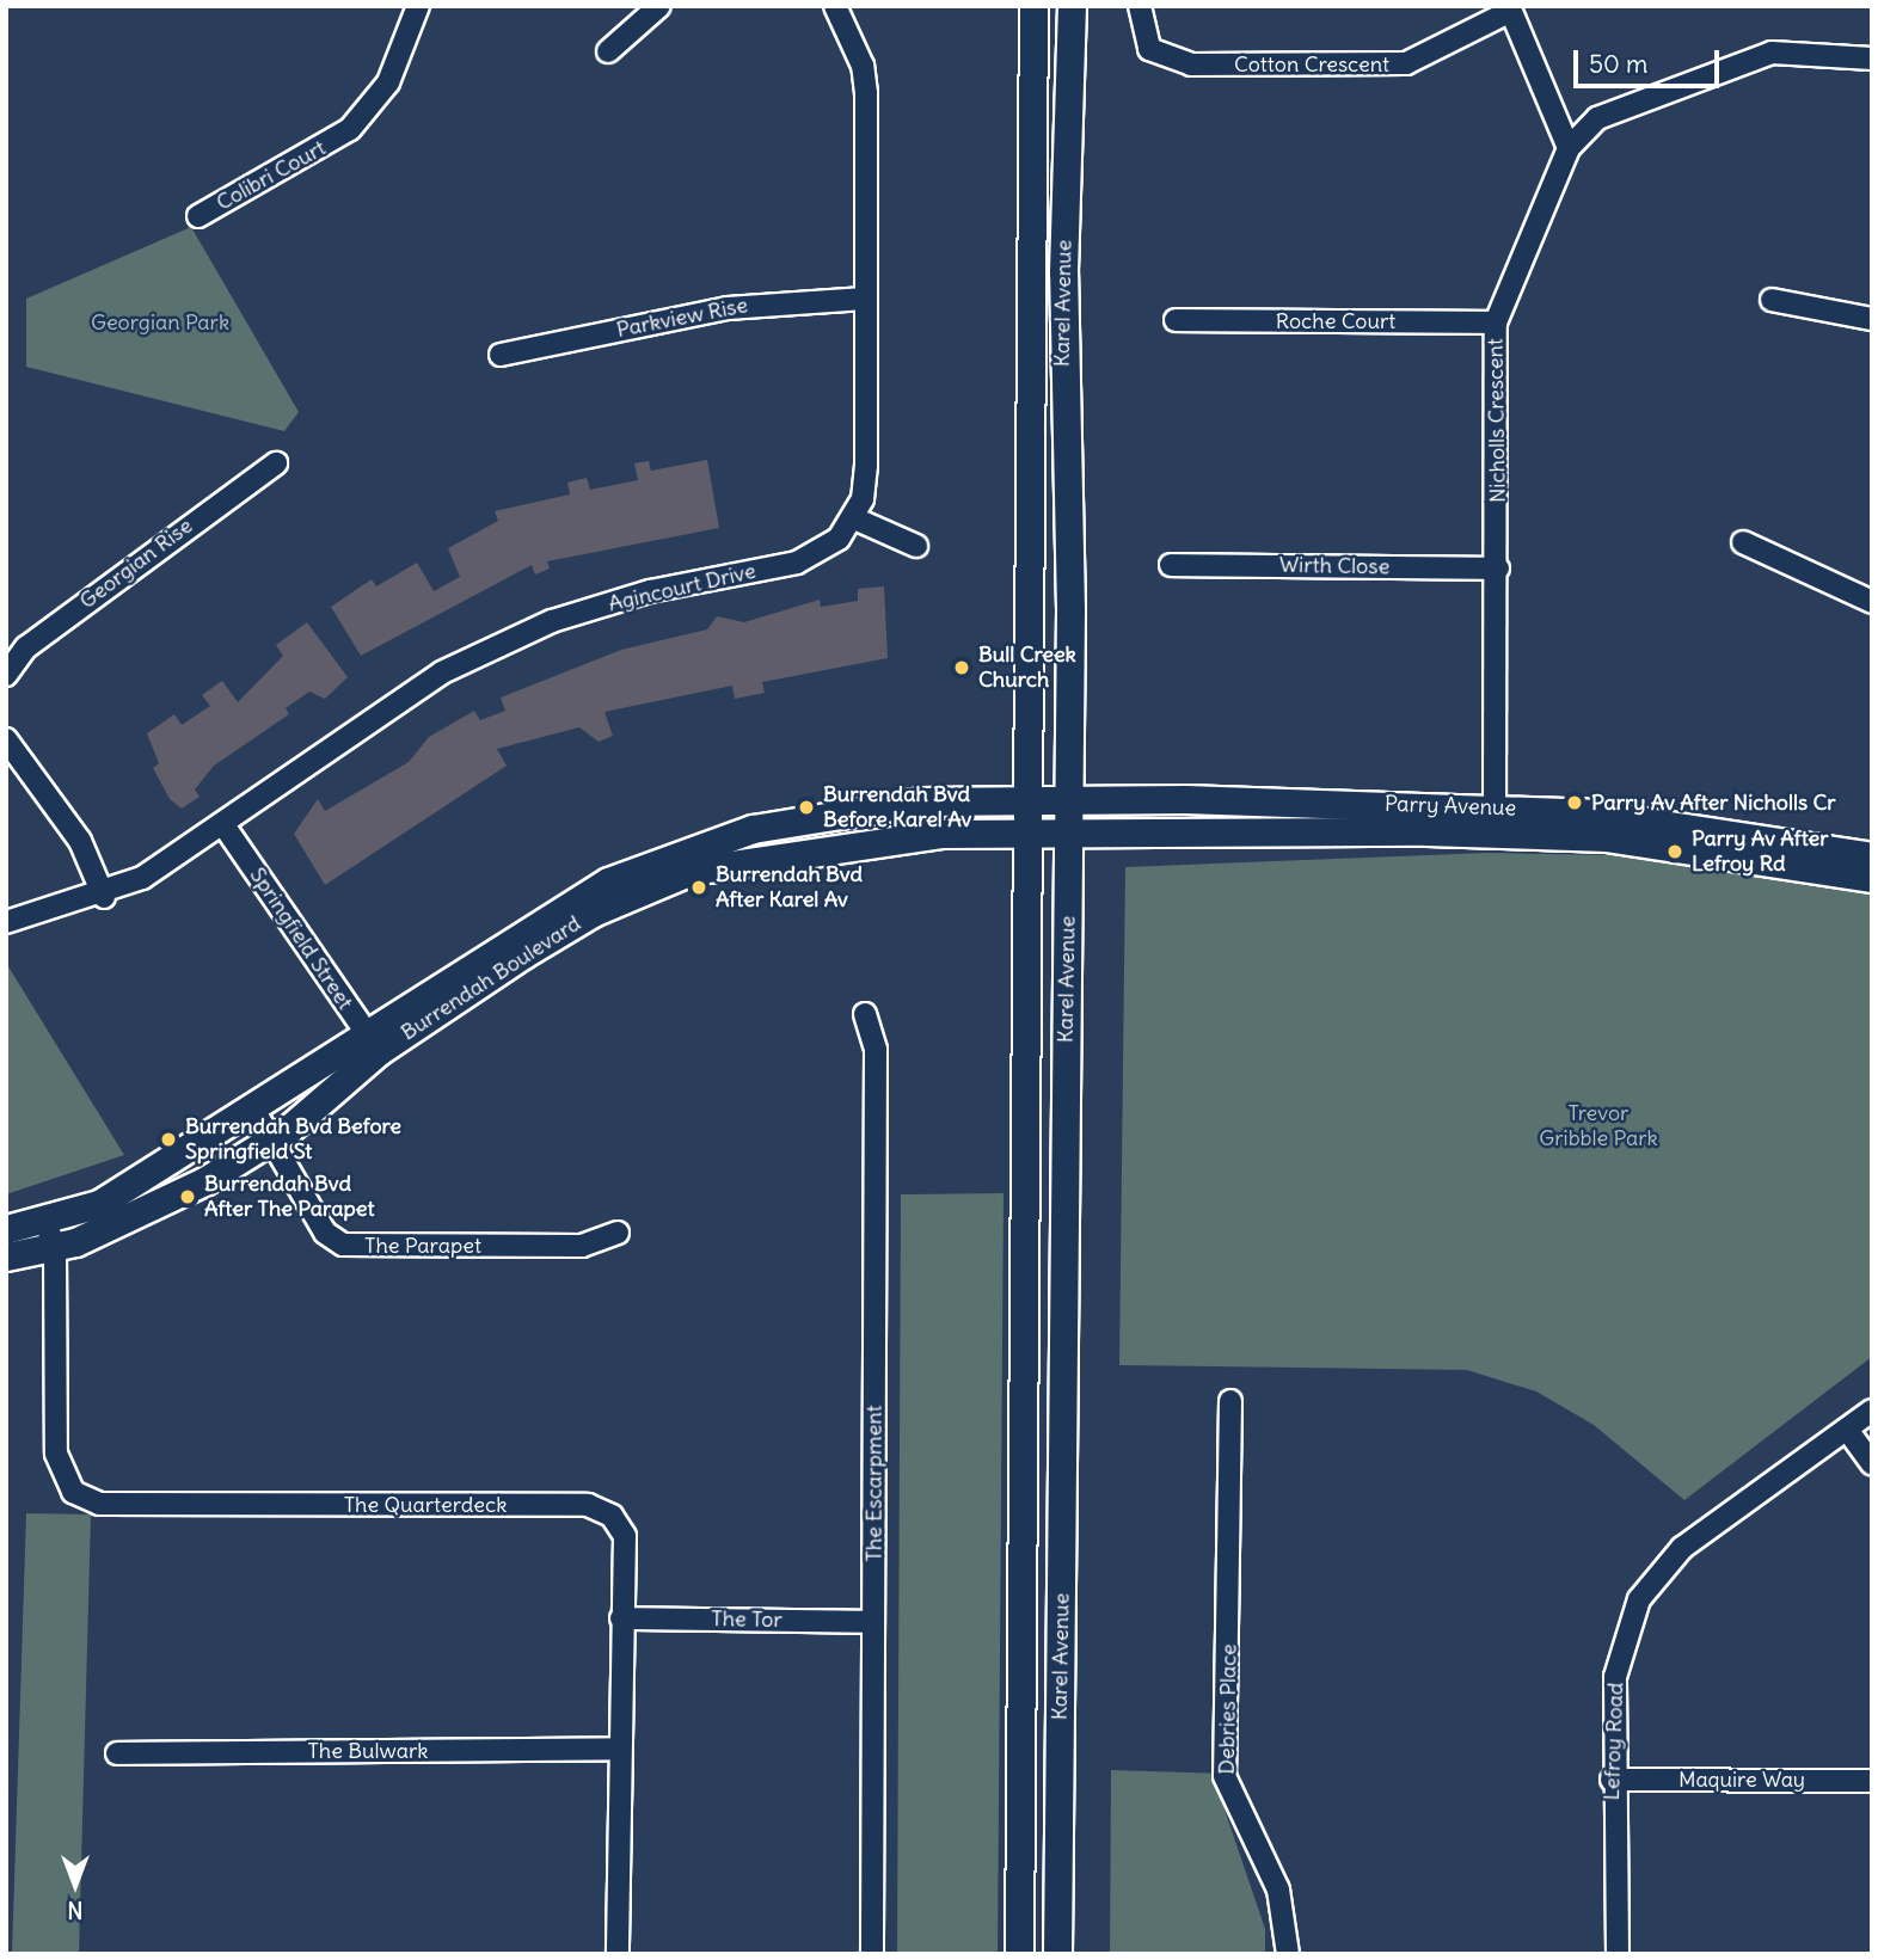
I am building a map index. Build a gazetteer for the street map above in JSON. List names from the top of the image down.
{
  "streets": {
    "main road": ["Karel Avenue", "Parry Avenue", "Burrendah Boulevard"],
    "street": [
      "Cotton Crescent",
      "Colibri Court",
      "Parkview Rise",
      "Roche Court",
      "Nicholls Crescent",
      "Georgian Rise",
      "Wirth Close",
      "Agincourt Drive",
      "Springfield Street",
      "The Parapet",
      "The Escarpment",
      "The Quarterdeck",
      "The Tor",
      "Debries Place",
      "Lefroy Road",
      "The Bulwark",
      "Maquire Way"
    ]
  },
  "crossings": [
    ["Karel Avenue", "Parry Avenue"],
    ["Karel Avenue", "Burrendah Boulevard"],
    ["Roche Court", "Nicholls Crescent"],
    ["Nicholls Crescent", "Wirth Close"],
    ["Nicholls Crescent", "Parry Avenue"],
    ["Agincourt Drive", "Springfield Street"],
    ["Parry Avenue", "Burrendah Boulevard"],
    ["Springfield Street", "Burrendah Boulevard"],
    ["Burrendah Boulevard", "The Parapet"],
    ["Burrendah Boulevard", "The Quarterdeck"],
    ["The Escarpment", "The Tor"],
    ["The Quarterdeck", "The Tor"],
    ["The Quarterdeck", "The Bulwark"],
    ["Lefroy Road", "Maquire Way"]
  ],
  "parks": ["Georgian Park", "Trevor Gribble Park"],
  "places": [
    "Bull Creek Church",
    "Parry Av After Nicholls Cr",
    "Burrendah Bvd Before Karel Av",
    "Parry Av After Lefroy Rd",
    "Burrendah Bvd After Karel Av",
    "Burrendah Bvd Before Springfield St",
    "Burrendah Bvd After The Parapet"
  ],
  "scale_bar": "50 m",
  "north": "bottom"
}
